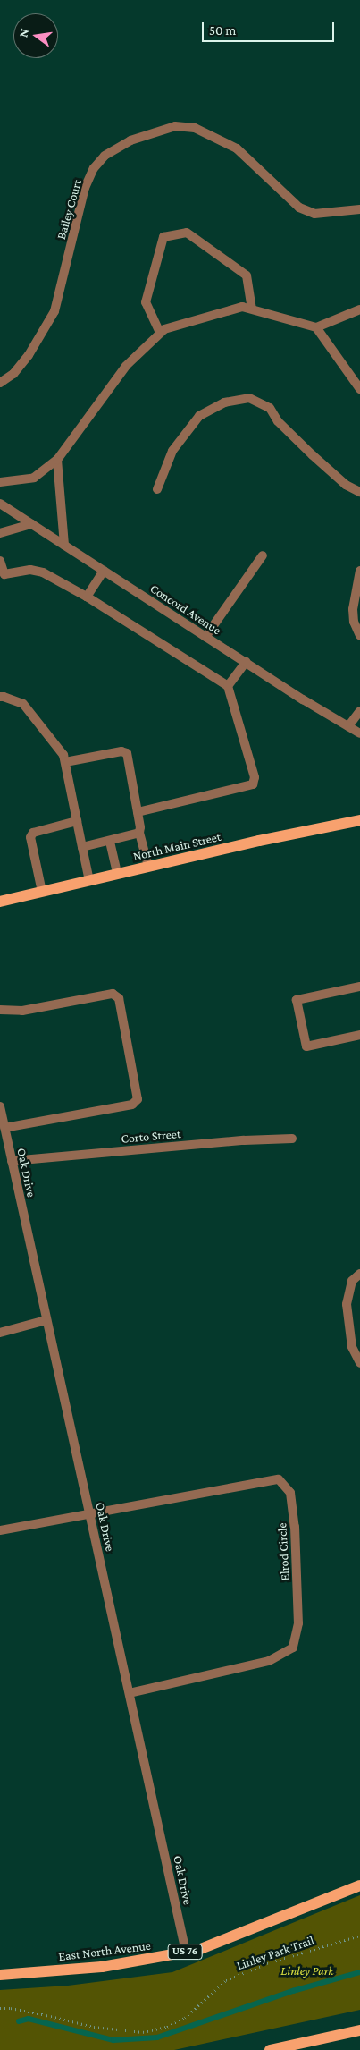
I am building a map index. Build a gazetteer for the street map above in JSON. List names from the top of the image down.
{
  "streets": {
    "main road": ["North Main Street", "East North Avenue", "US 76"],
    "street": [
      "Bailey Court",
      "Concord Avenue",
      "Corto Street",
      "Oak Drive",
      "Elrod Circle"
    ],
    "path": ["Linley Park Trail"]
  },
  "crossings": [
    ["Corto Street", "Oak Drive"],
    ["Oak Drive", "Elrod Circle"],
    ["Oak Drive", "East North Avenue"]
  ],
  "parks": ["Linley Park"],
  "scale_bar": "50 m",
  "north": "left"
}
